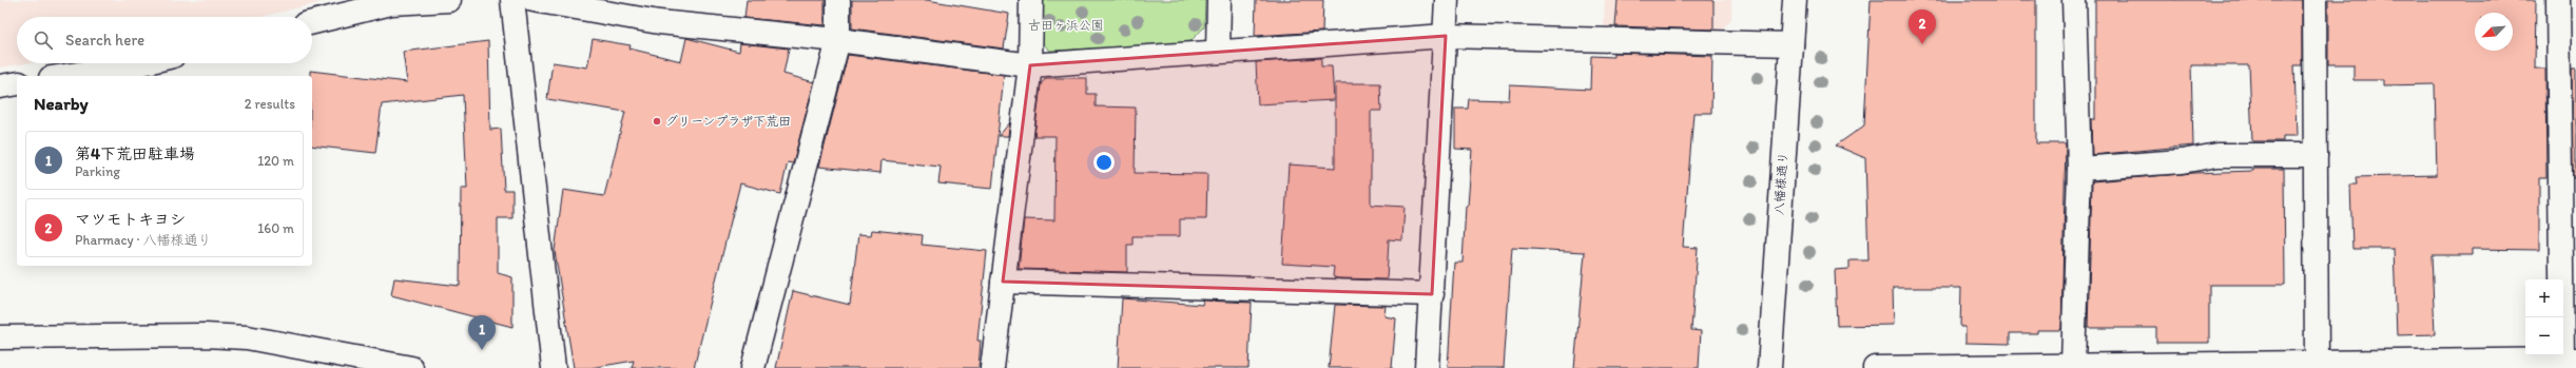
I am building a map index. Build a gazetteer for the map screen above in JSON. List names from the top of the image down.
{
  "streets": {
    "street": ["八幡様通り"]
  },
  "parks": ["古田ヶ浜公園"],
  "places": ["グリーンプラザ下荒田"],
  "north": "bottom left",
  "page": {
    "pins": ["2", "1"],
    "search": "Search here",
    "heading": ["Nearby", "2 results"],
    "list": [
      {
        "mark": "1",
        "name": "第4下荒田駐車場",
        "note": "Parking",
        "value": "120 m"
      },
      {
        "mark": "2",
        "name": "マツモトキヨシ",
        "note": "Pharmacy · 八幡様通り",
        "value": "160 m"
      }
    ],
    "map_buttons": ["+", "−"]
  }
}
